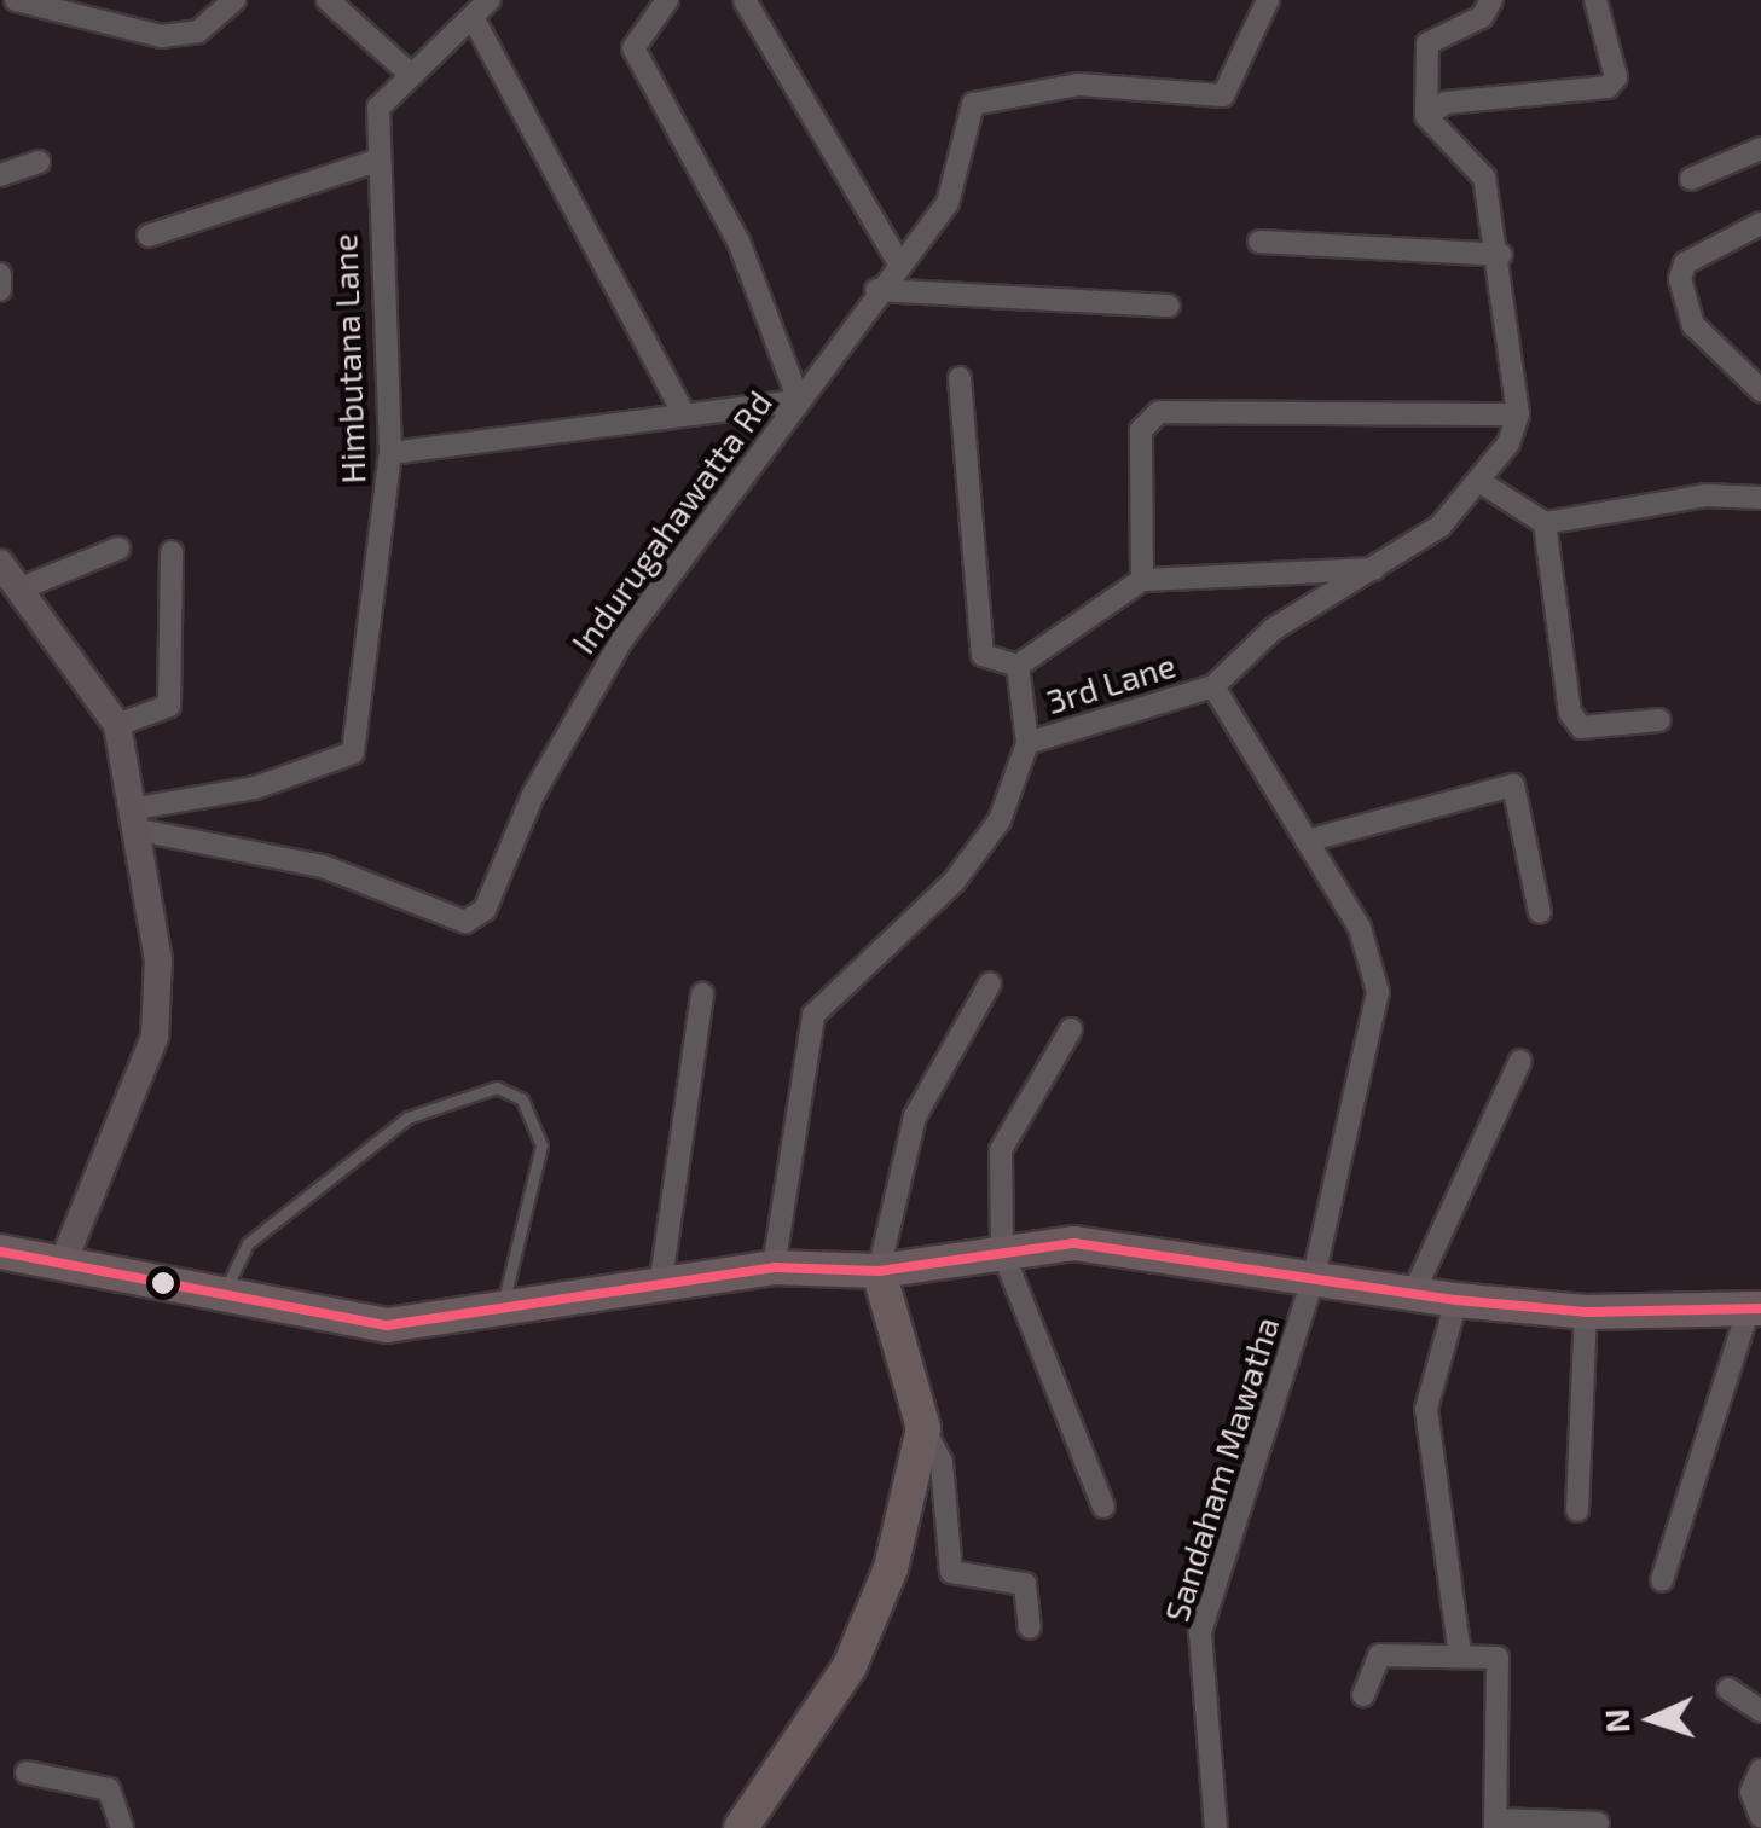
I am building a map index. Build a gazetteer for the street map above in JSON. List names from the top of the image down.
{
  "streets": {
    "street": [
      "Himbutana Lane",
      "Indurugahawatta Rd",
      "3rd Lane",
      "Sandaham Mawatha"
    ]
  },
  "crossings": [
    ["Himbutana Lane", "Indurugahawatta Rd"],
    ["3rd Lane", "Sandaham Mawatha"]
  ],
  "north": "left"
}
